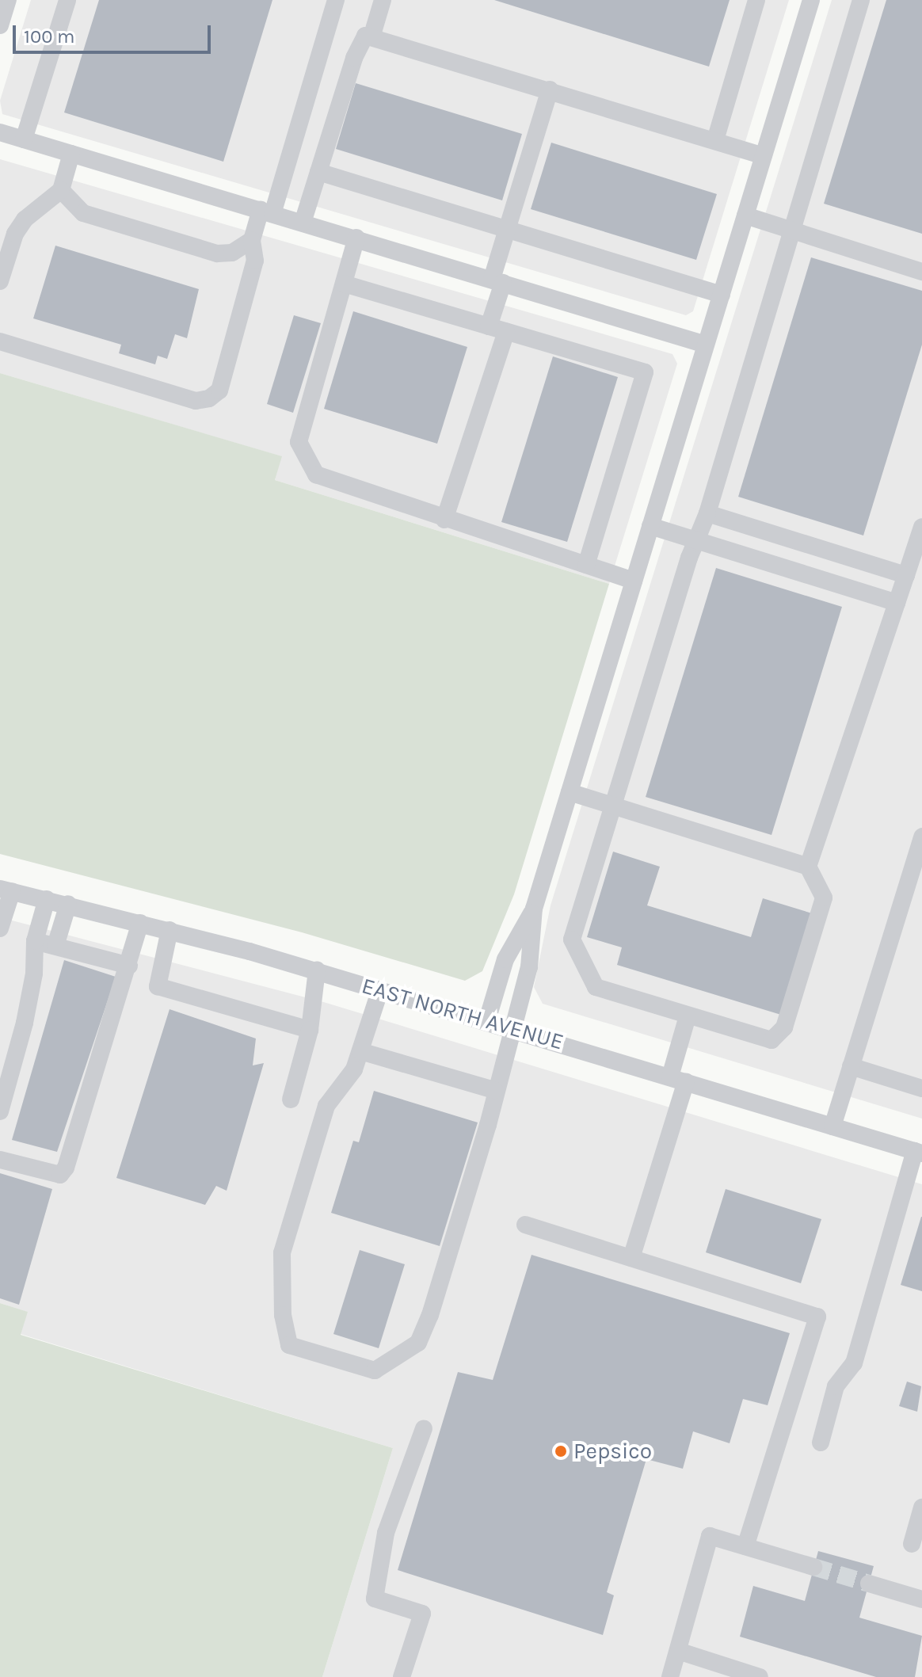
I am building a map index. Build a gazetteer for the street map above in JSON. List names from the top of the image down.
{
  "streets": {
    "street": ["EAST NORTH AVENUE"]
  },
  "places": ["Pepsico"],
  "scale_bar": "100 m"
}
